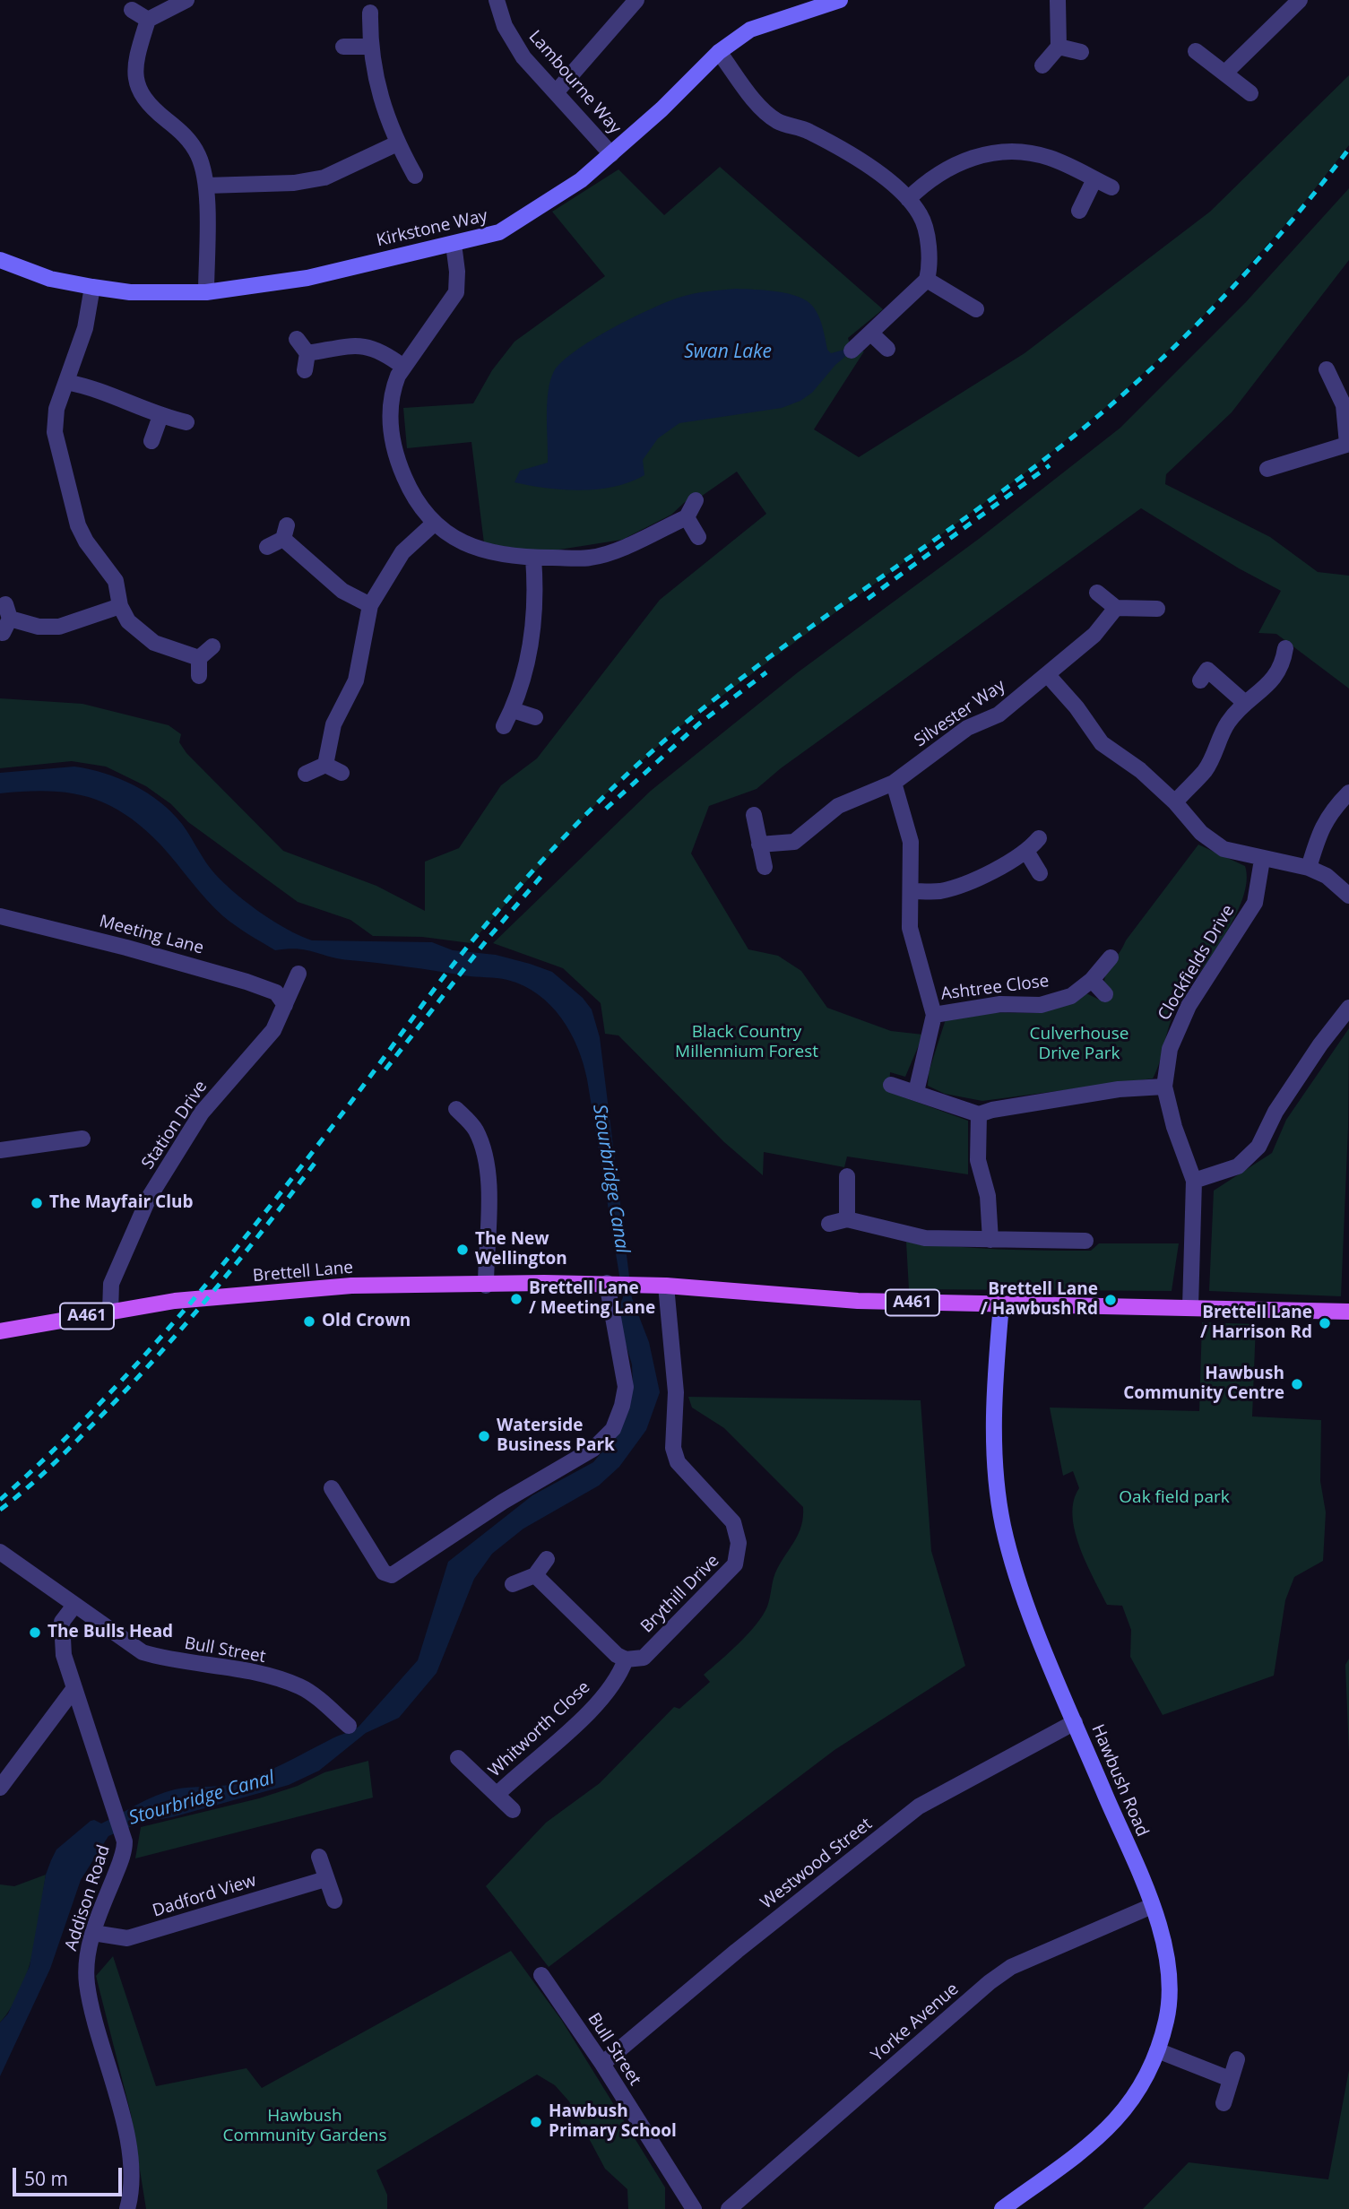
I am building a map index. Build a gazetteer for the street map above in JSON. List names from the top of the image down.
{
  "streets": {
    "main road": ["Brettell Lane", "A461"],
    "street": [
      "Lambourne Way",
      "Kirkstone Way",
      "Silvester Way",
      "Meeting Lane",
      "Clockfields Drive",
      "Ashtree Close",
      "Station Drive",
      "Brythill Drive",
      "Bull Street",
      "Whitworth Close",
      "Hawbush Road",
      "Westwood Street",
      "Dadford View",
      "Addison Road",
      "Yorke Avenue"
    ]
  },
  "crossings": [
    ["Lambourne Way", "Kirkstone Way"],
    ["Meeting Lane", "Station Drive"],
    ["Clockfields Drive", "A461"],
    ["Station Drive", "Brettell Lane"],
    ["Brettell Lane", "A461"],
    ["A461", "Brythill Drive"],
    ["A461", "Hawbush Road"],
    ["Brythill Drive", "Whitworth Close"],
    ["Bull Street", "Westwood Street"],
    ["Bull Street", "Addison Road"],
    ["Hawbush Road", "Westwood Street"],
    ["Hawbush Road", "Yorke Avenue"],
    ["Dadford View", "Addison Road"]
  ],
  "water": ["Swan Lake", "Stourbridge Canal"],
  "parks": [
    "Black Country Millennium Forest",
    "Culverhouse Drive Park",
    "Oak field park",
    "Hawbush Community Gardens"
  ],
  "places": [
    "The Mayfair Club",
    "The New Wellington",
    "Brettell Lane / Meeting Lane",
    "Brettell Lane / Hawbush Rd",
    "Old Crown",
    "Brettell Lane / Harrison Rd",
    "Hawbush Community Centre",
    "Waterside Business Park",
    "The Bulls Head",
    "Hawbush Primary School"
  ],
  "scale_bar": "50 m"
}
